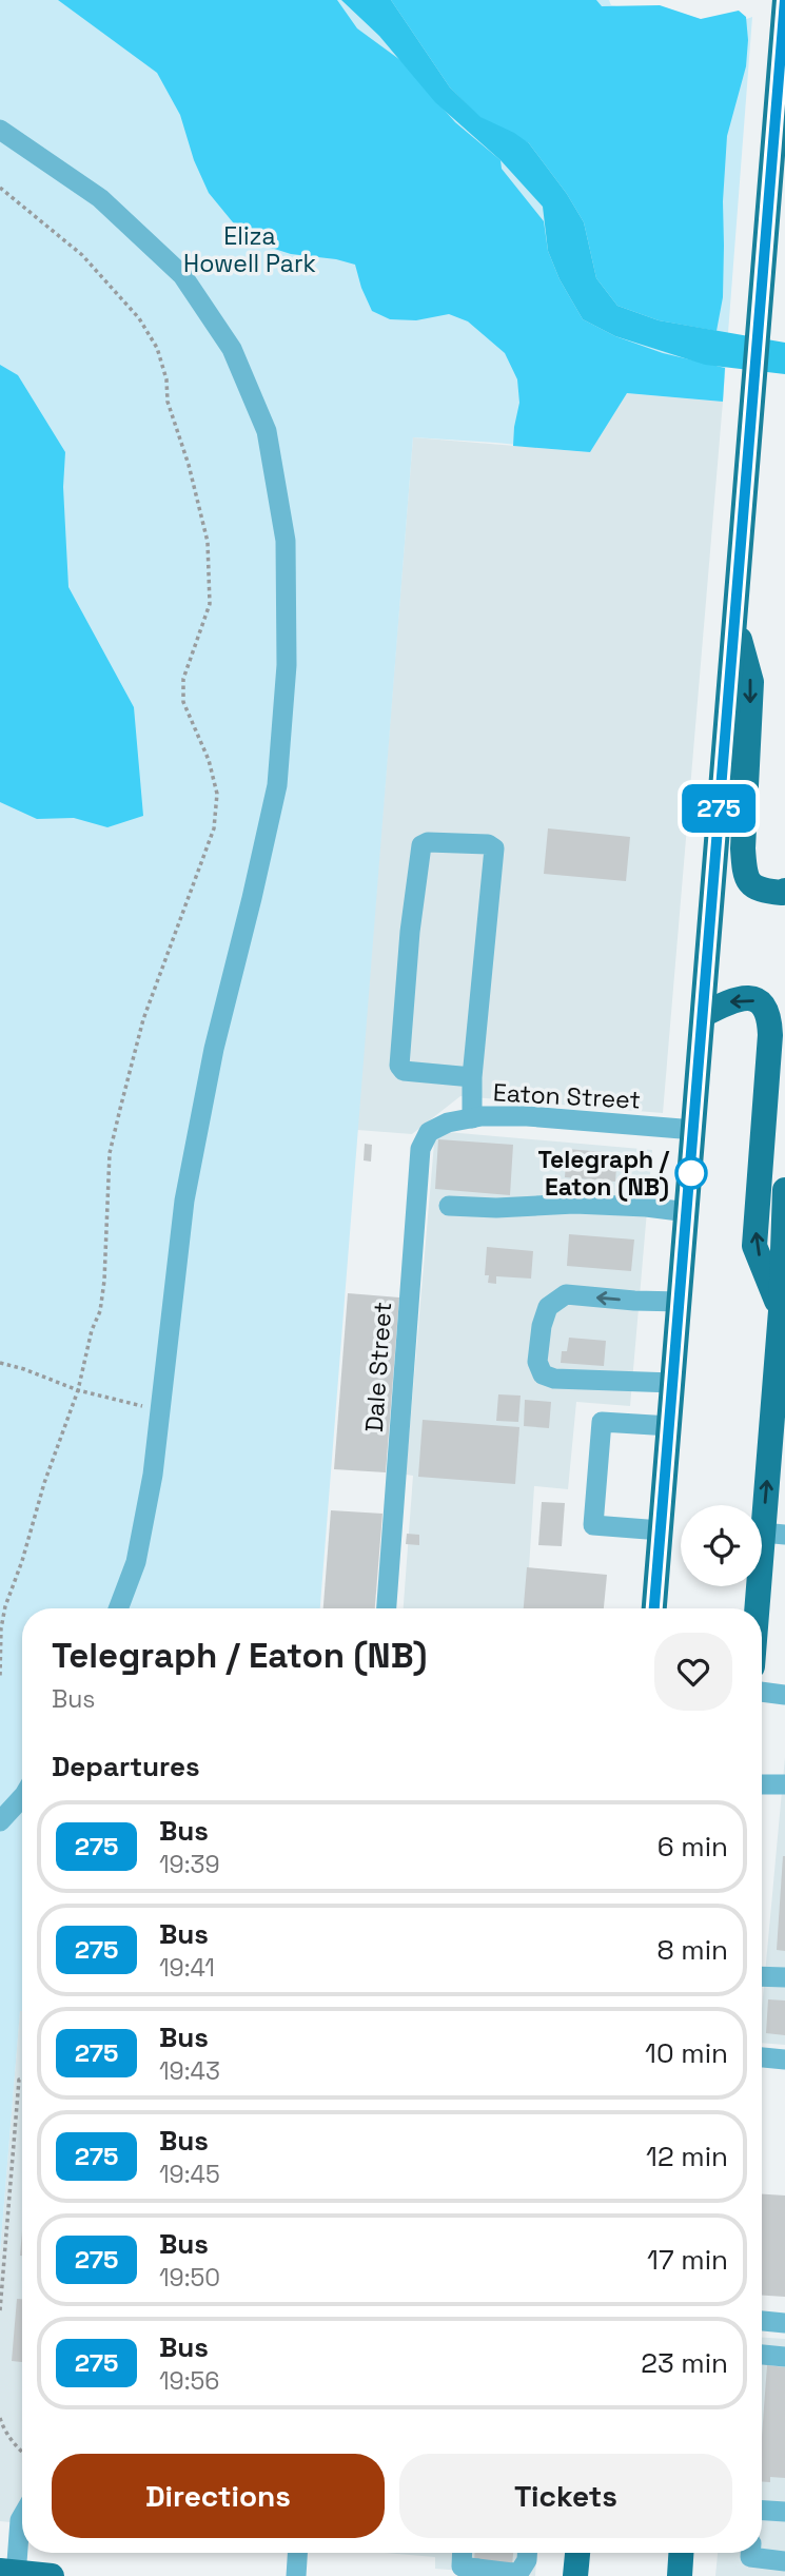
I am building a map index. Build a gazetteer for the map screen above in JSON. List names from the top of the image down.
{
  "streets": {
    "street": ["Eaton Street", "Dale Street"]
  },
  "crossings": [
    ["Eaton Street", "Dale Street"]
  ],
  "parks": ["Eliza Howell Park"],
  "places": ["Telegraph / Eaton (NB)"],
  "lines": ["bus line 275"],
  "page": {
    "on_map": "275",
    "heading": [
      ["Telegraph / Eaton (NB)", "Bus"],
      "Departures"
    ],
    "list": [
      {
        "mark": "275",
        "name": "Bus",
        "note": "19:39",
        "value": "6 min"
      },
      {
        "mark": "275",
        "name": "Bus",
        "note": "19:41",
        "value": "8 min"
      },
      {
        "mark": "275",
        "name": "Bus",
        "note": "19:43",
        "value": "10 min"
      },
      {
        "mark": "275",
        "name": "Bus",
        "note": "19:45",
        "value": "12 min"
      },
      {
        "mark": "275",
        "name": "Bus",
        "note": "19:50",
        "value": "17 min"
      },
      {
        "mark": "275",
        "name": "Bus",
        "note": "19:56",
        "value": "23 min"
      }
    ],
    "buttons": ["Directions", "Tickets"]
  }
}
